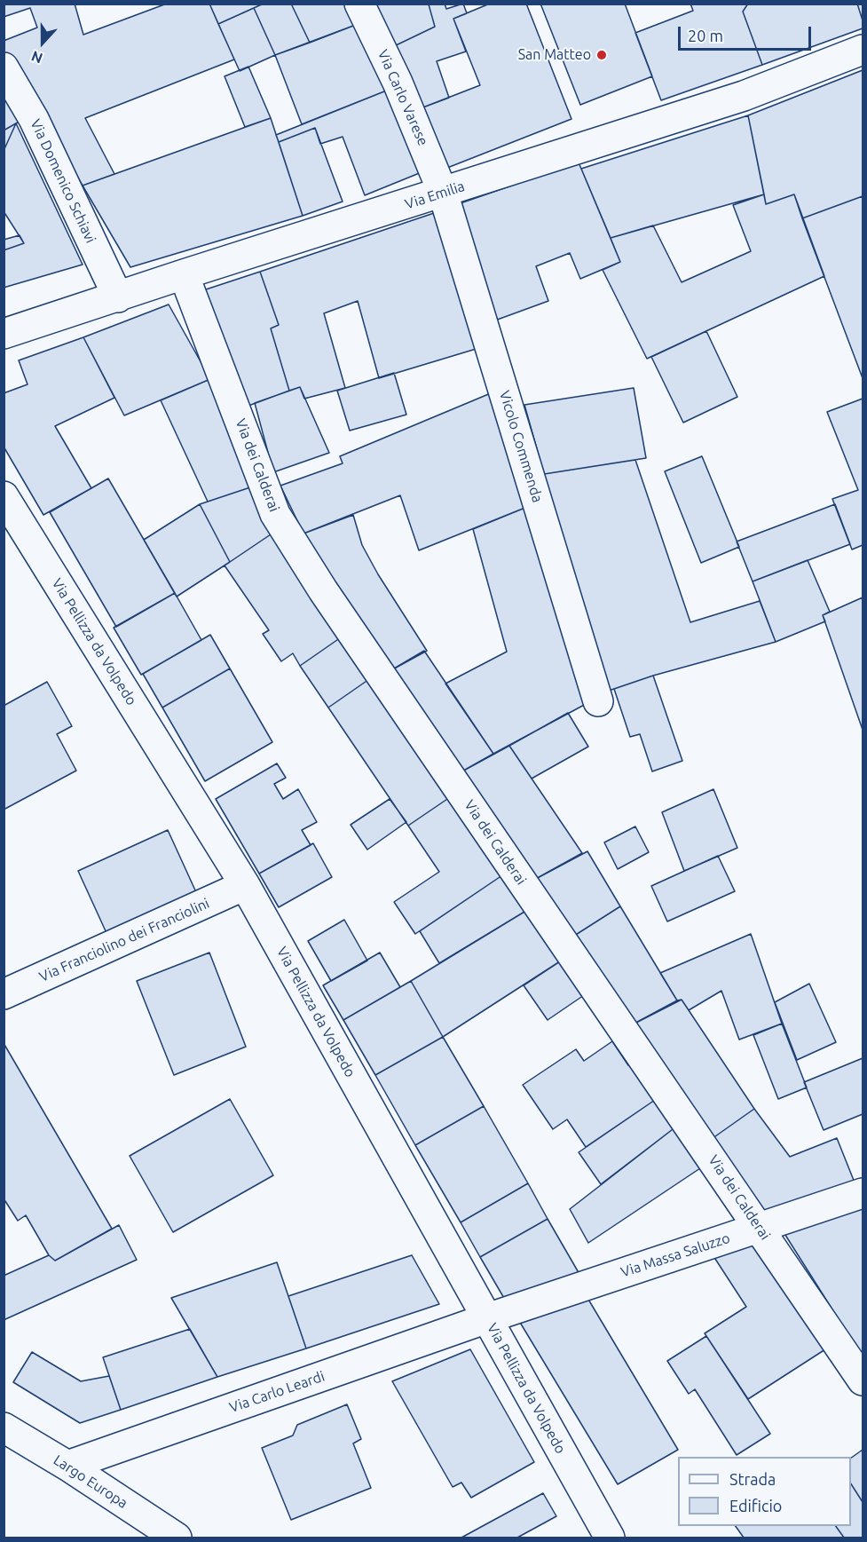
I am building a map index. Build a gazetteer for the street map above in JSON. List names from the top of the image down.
{
  "streets": {
    "street": [
      "Via Carlo Varese",
      "Via Domenico Schiavi",
      "Via Emilia",
      "Vicolo Commenda",
      "Via dei Calderai",
      "Via Pellizza da Volpedo",
      "Via Franciolino dei Franciolini",
      "Via Massa Saluzzo",
      "Via Carlo Leardi",
      "Largo Europa"
    ]
  },
  "crossings": [
    ["Via Carlo Varese", "Via Emilia"],
    ["Via Carlo Varese", "Vicolo Commenda"],
    ["Via Domenico Schiavi", "Via Emilia"],
    ["Via Emilia", "Vicolo Commenda"],
    ["Via Emilia", "Via dei Calderai"],
    ["Via dei Calderai", "Via Massa Saluzzo"],
    ["Via Pellizza da Volpedo", "Via Franciolino dei Franciolini"],
    ["Via Pellizza da Volpedo", "Via Massa Saluzzo"],
    ["Via Pellizza da Volpedo", "Via Carlo Leardi"],
    ["Via Massa Saluzzo", "Via Carlo Leardi"],
    ["Via Carlo Leardi", "Largo Europa"]
  ],
  "places": ["San Matteo"],
  "legend": ["Strada", "Edificio"],
  "scale_bar": "20 m",
  "north": "bottom"
}
